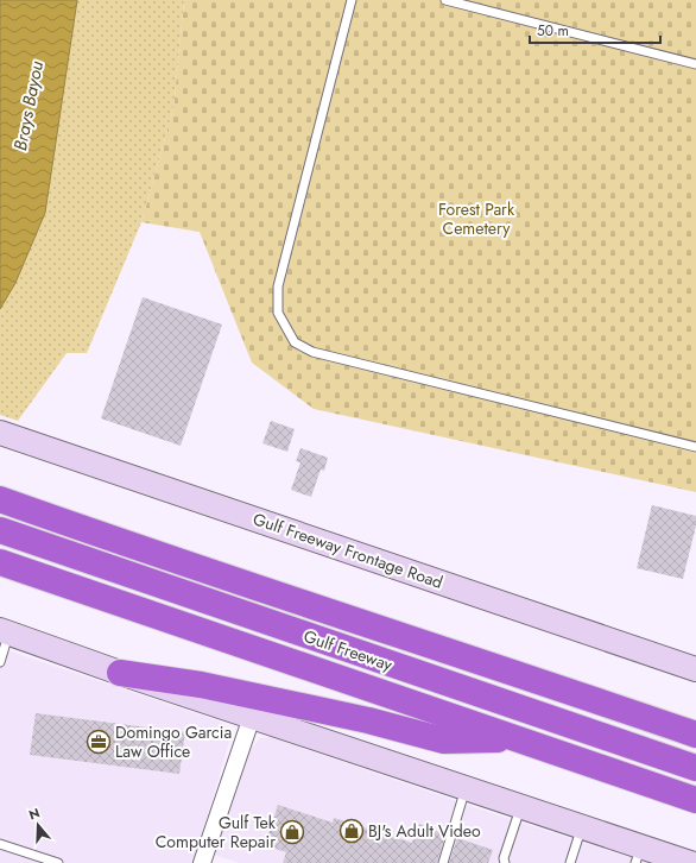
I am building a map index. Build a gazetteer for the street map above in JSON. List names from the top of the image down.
{
  "streets": {
    "highway": ["Gulf Freeway"],
    "main road": ["Gulf Freeway Frontage Road"]
  },
  "water": ["Brays Bayou"],
  "parks": ["Forest Park Cemetery"],
  "places": {
    "office": ["Domingo Garcia Law Office"],
    "shop": ["BJ's Adult Video", "Gulf Tek Computer Repair"]
  },
  "scale_bar": "50 m",
  "north": "top"
}
